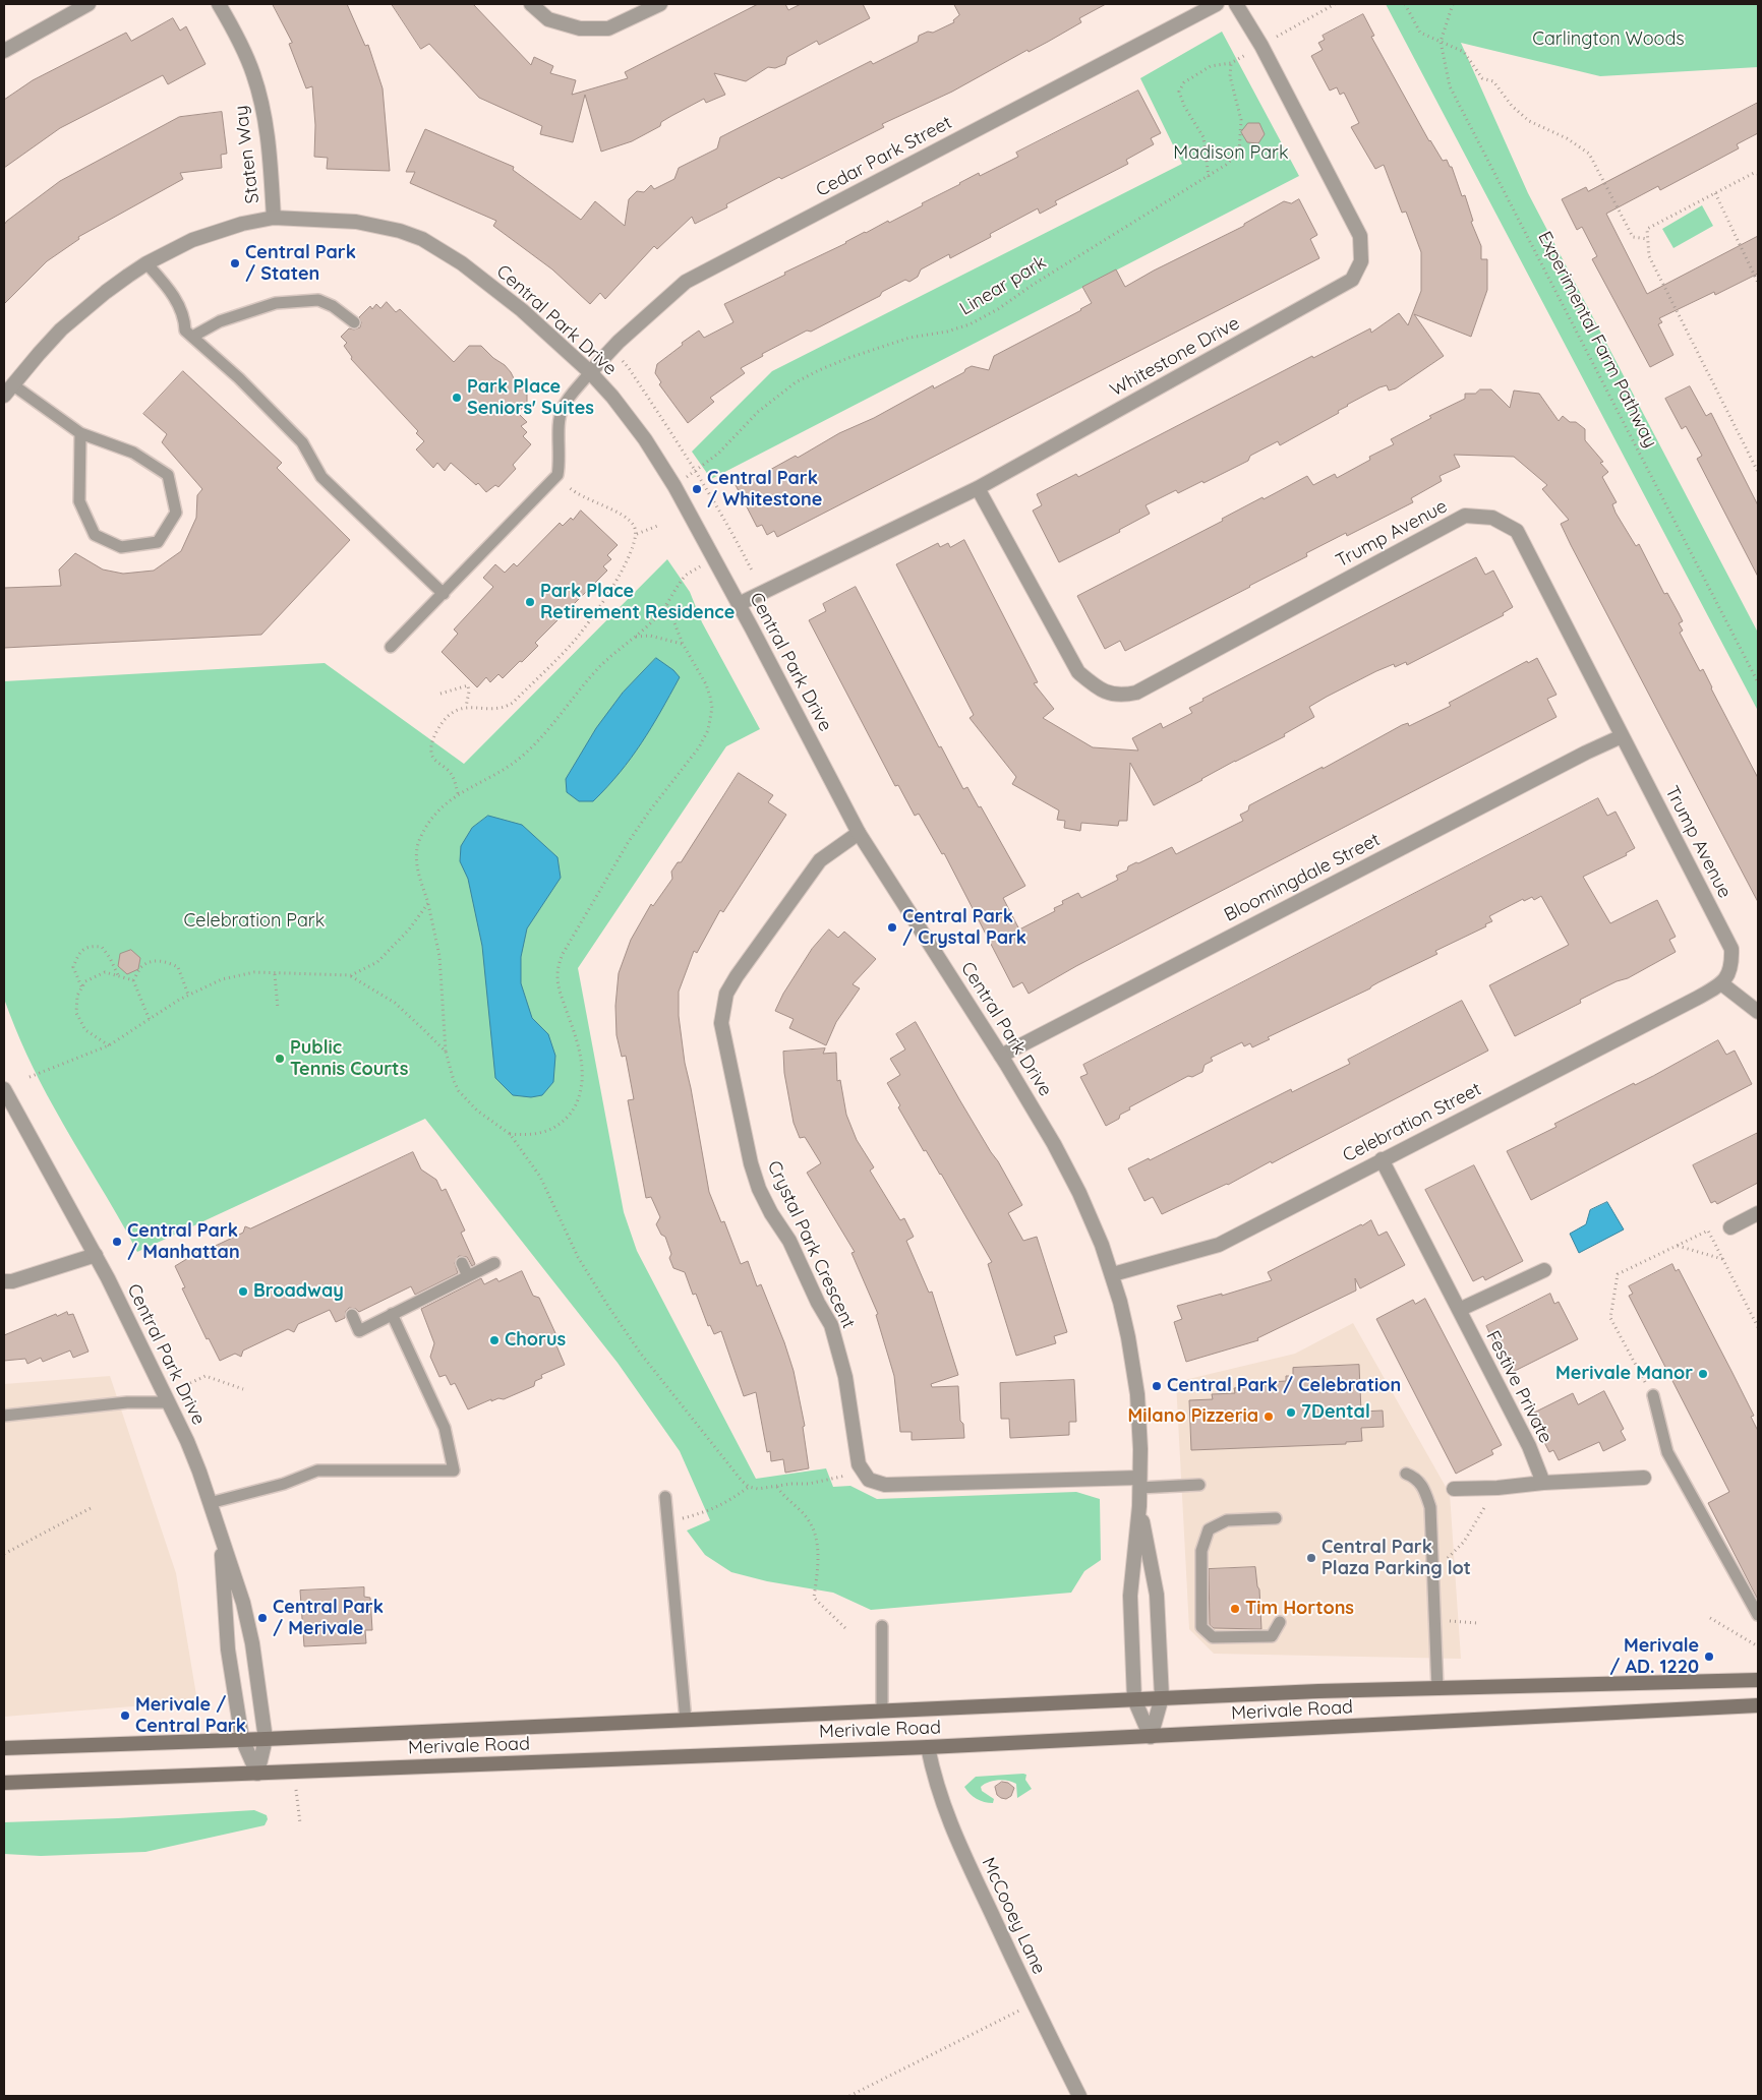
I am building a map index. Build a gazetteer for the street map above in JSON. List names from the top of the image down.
{
  "streets": {
    "main road": ["Merivale Road"],
    "street": [
      "Staten Way",
      "Cedar Park Street",
      "Central Park Drive",
      "Whitestone Drive",
      "Trump Avenue",
      "Bloomingdale Street",
      "Celebration Street",
      "Crystal Park Crescent",
      "Festive Private",
      "McCooey Lane"
    ],
    "path": ["Linear park", "Experimental Farm Pathway"]
  },
  "crossings": [
    ["Staten Way", "Central Park Drive"],
    ["Cedar Park Street", "Central Park Drive"],
    ["Linear park", "Central Park Drive"],
    ["Central Park Drive", "Whitestone Drive"],
    ["Central Park Drive", "Bloomingdale Street"],
    ["Central Park Drive", "Celebration Street"],
    ["Central Park Drive", "Crystal Park Crescent"],
    ["Central Park Drive", "Merivale Road"],
    ["Whitestone Drive", "Trump Avenue"],
    ["Trump Avenue", "Bloomingdale Street"],
    ["Trump Avenue", "Celebration Street"],
    ["Celebration Street", "Festive Private"],
    ["Merivale Road", "McCooey Lane"]
  ],
  "parks": ["Carlington Woods", "Madison Park", "Celebration Park"],
  "places": [
    "Central Park / Staten",
    "Park Place Seniors' Suites",
    "Central Park / Whitestone",
    "Park Place Retirement Residence",
    "Central Park / Crystal Park",
    "Public Tennis Courts",
    "Central Park / Manhattan",
    "Broadway",
    "Chorus",
    "Merivale Manor",
    "Central Park / Celebration",
    "7Dental",
    "Milano Pizzeria",
    "Central Park Plaza Parking lot",
    "Tim Hortons",
    "Central Park / Merivale",
    "Merivale / AD. 1220",
    "Merivale / Central Park"
  ]
}
